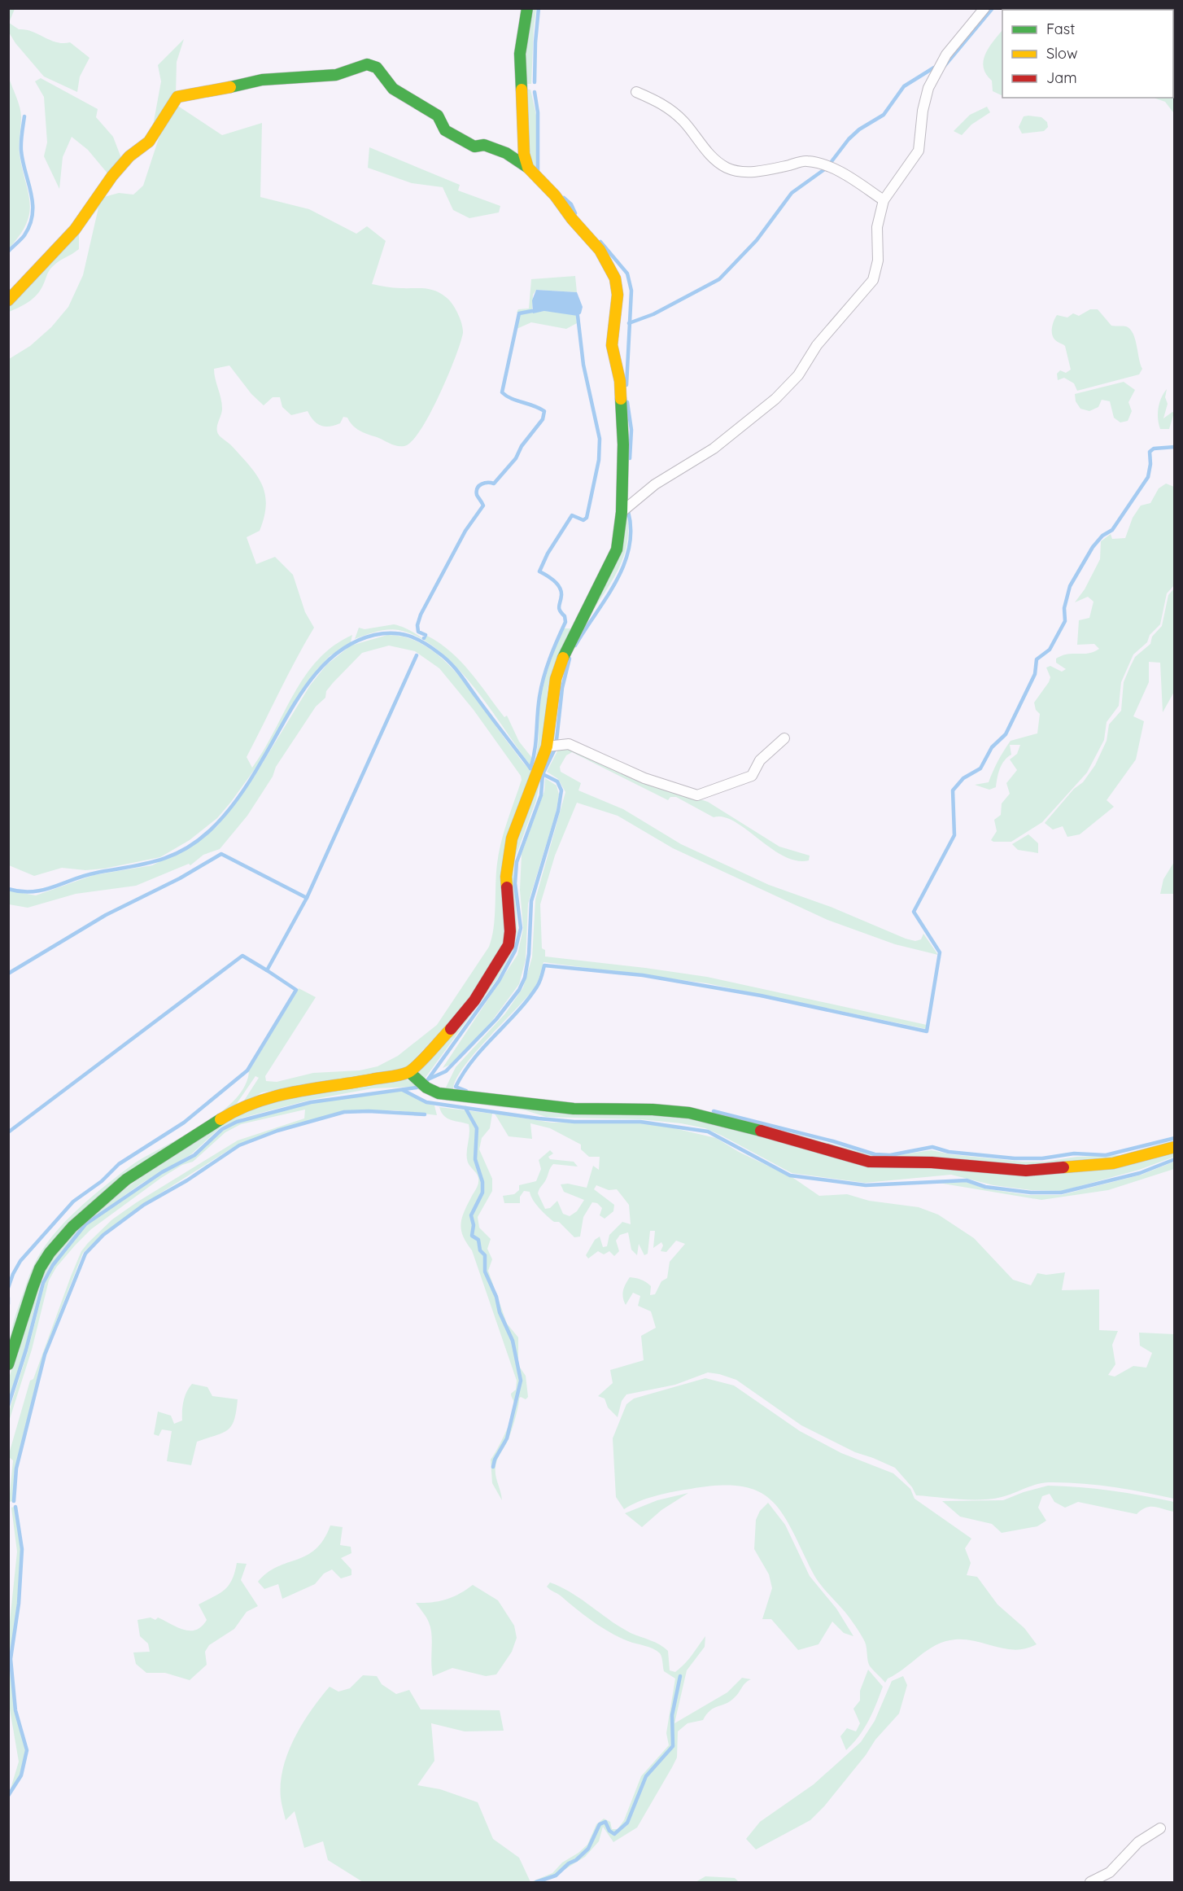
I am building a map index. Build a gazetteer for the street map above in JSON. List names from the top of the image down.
{
  "legend": ["Fast", "Slow", "Jam"]
}
